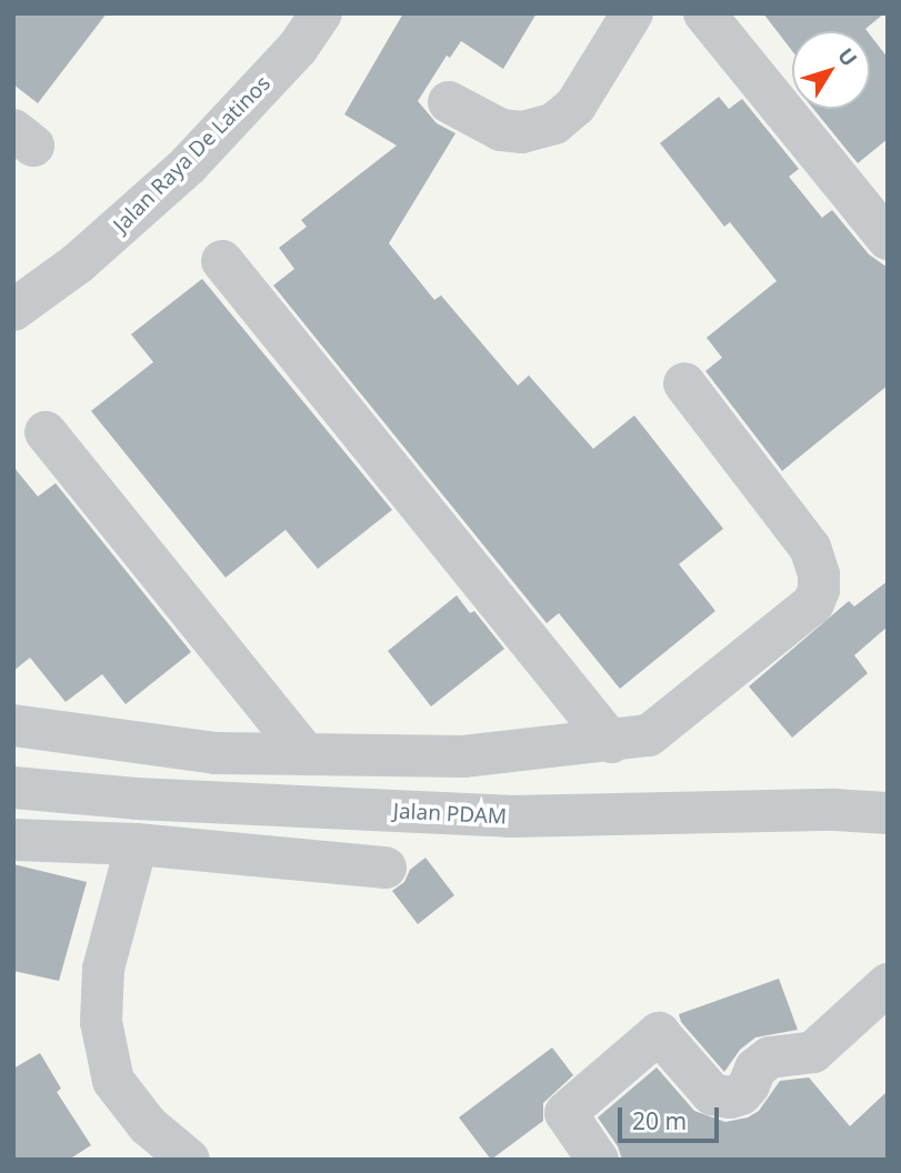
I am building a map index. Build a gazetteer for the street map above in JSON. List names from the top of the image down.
{
  "streets": {
    "street": ["Jalan Raya De Latinos", "Jalan PDAM"]
  },
  "scale_bar": "20 m",
  "north": "top right"
}
